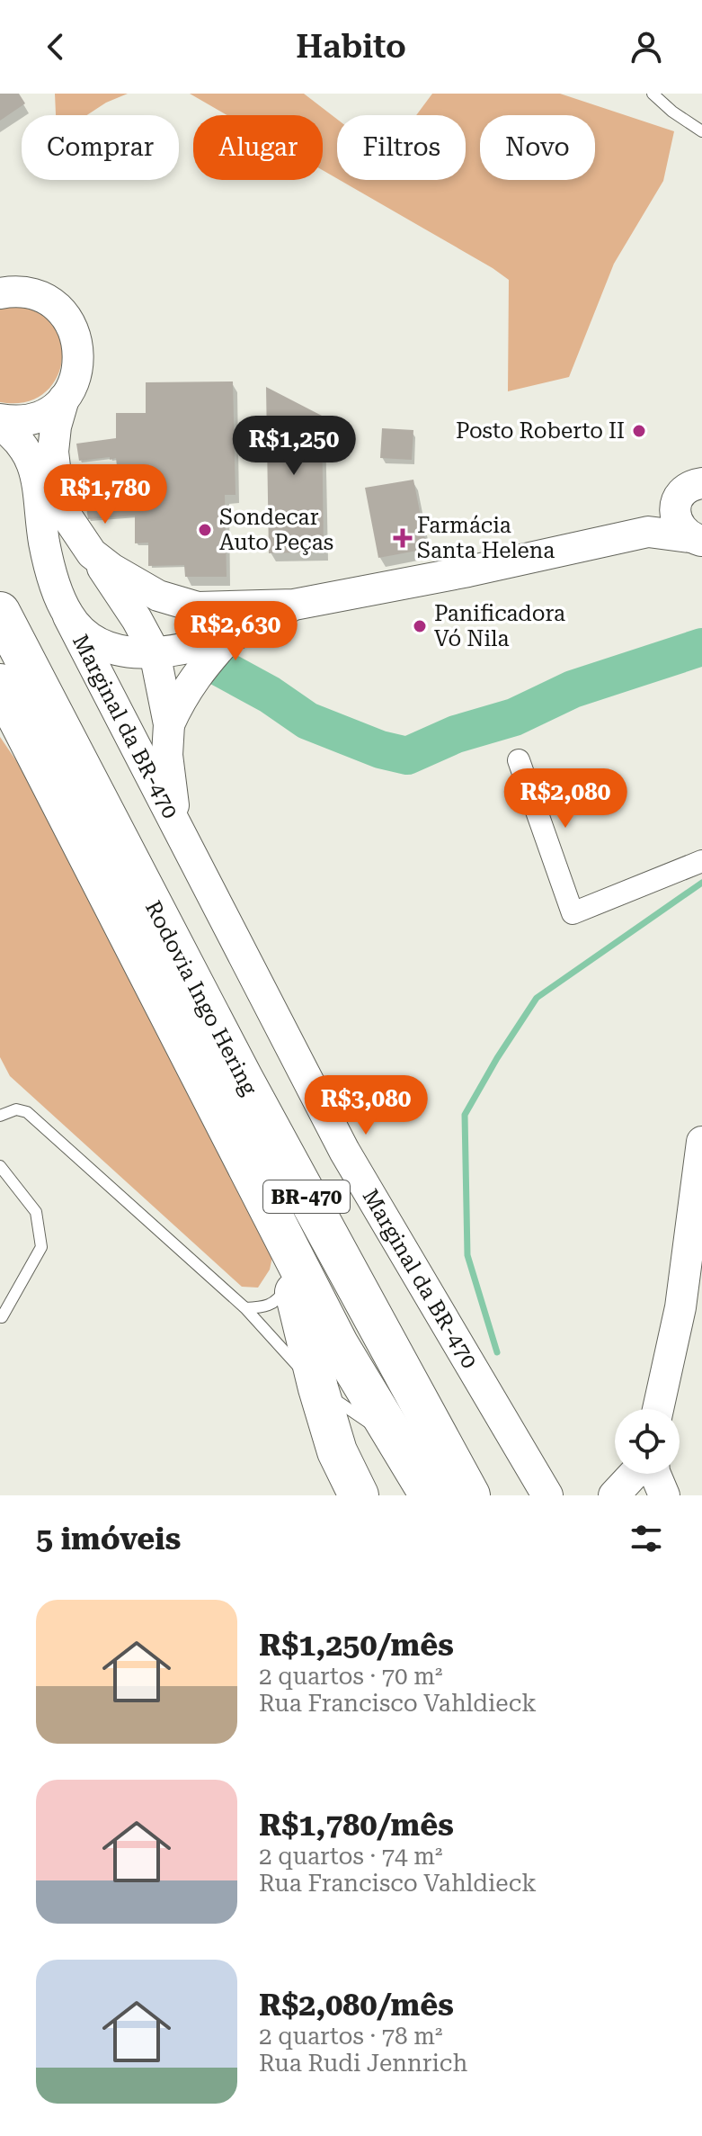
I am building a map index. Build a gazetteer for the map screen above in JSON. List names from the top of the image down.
{
  "streets": {
    "highway": ["Rodovia Ingo Hering", "BR-470"],
    "street": ["Marginal da BR-470"]
  },
  "places": {
    "other": ["Posto Roberto II", "Sondecar Auto Peças", "Panificadora Vó Nila"],
    "health": ["Farmácia Santa Helena"]
  },
  "page": {
    "header": "Habito",
    "chip": [
      "Comprar",
      "Alugar",
      "Filtros",
      "Novo"
    ],
    "price": [
      "R$1,250",
      "R$1,780",
      "R$2,630",
      "R$2,080",
      "R$3,080"
    ],
    "heading": "5 imóveis",
    "list": [
      {
        "name": "R$1,250/mês",
        "note": "2 quartos · 70 m² · Rua Francisco Vahldieck"
      },
      {
        "name": "R$1,780/mês",
        "note": "2 quartos · 74 m² · Rua Francisco Vahldieck"
      },
      {
        "name": "R$2,080/mês",
        "note": "2 quartos · 78 m² · Rua Rudi Jennrich"
      }
    ]
  }
}
